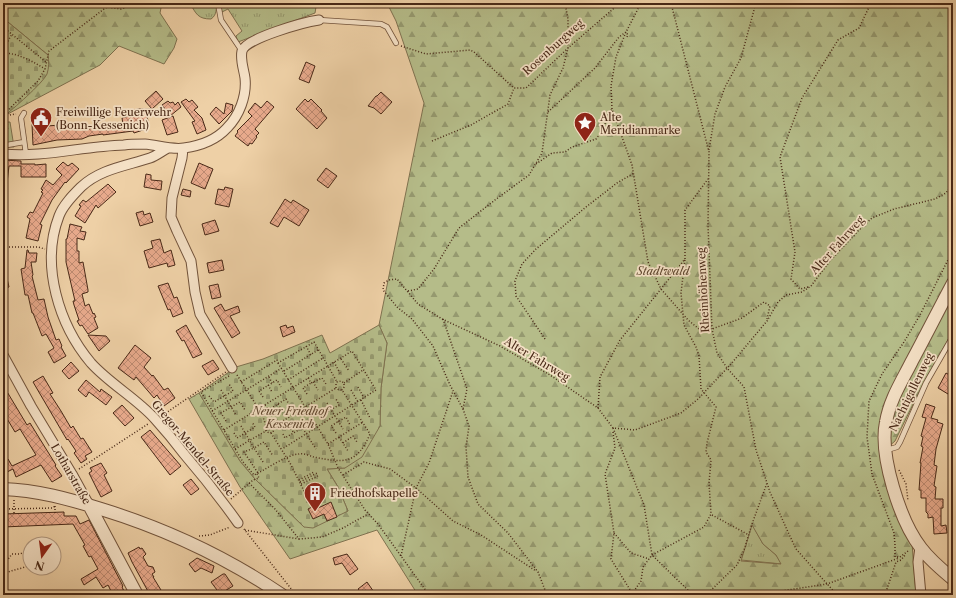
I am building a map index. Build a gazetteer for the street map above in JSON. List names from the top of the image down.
{
  "streets": {
    "street": ["Gregor-Mendel-Straße", "Lotharstraße"],
    "lane": ["Nachtigallenweg"],
    "path": ["Rosenburgweg", "Alter Fahrweg", "Rheinhöhenweg"]
  },
  "crossings": [
    ["Alter Fahrweg", "Rheinhöhenweg"]
  ],
  "parks": ["Stadtwald", "Neuer Friedhof Kessenich"],
  "places": {
    "public building": ["Freiwillige Feuerwehr (Bonn-Kessenich)"],
    "place": ["Alte Meridianmarke"],
    "building": ["Friedhofskapelle"]
  },
  "north": "bottom"
}
